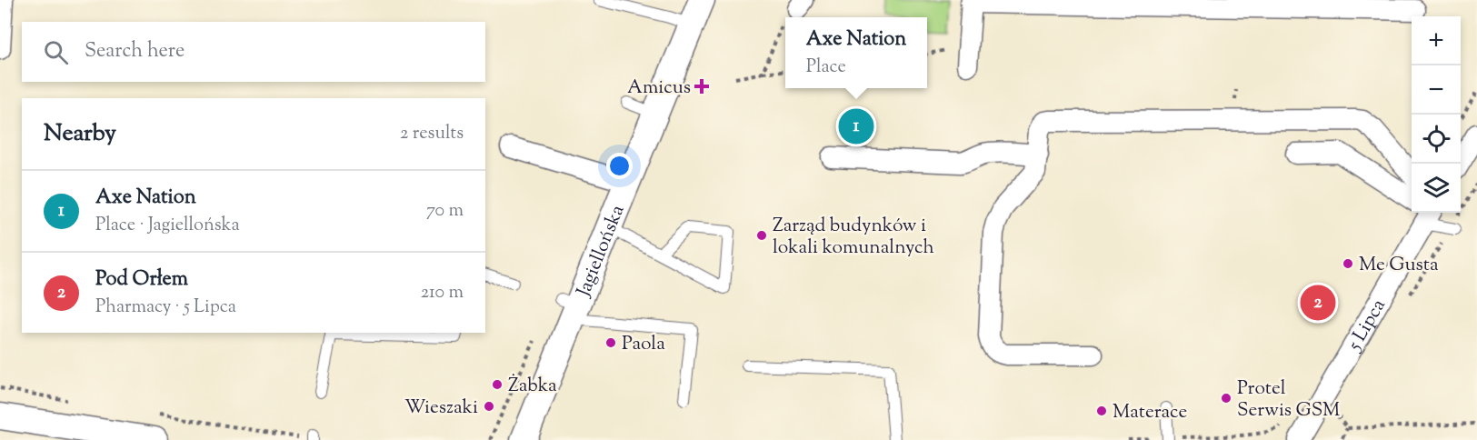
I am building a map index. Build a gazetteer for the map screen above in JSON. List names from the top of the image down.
{
  "streets": {
    "street": ["Jagiellońska", "5 Lipca"]
  },
  "places": {
    "health": ["Amicus"],
    "other": [
      "Zarząd budynków i lokali komunalnych",
      "Me Gusta",
      "Paola",
      "Żabka",
      "Protel Serwis GSM",
      "Wieszaki",
      "Materace"
    ]
  },
  "page": {
    "map_buttons": ["+", "−"],
    "popup": ["Axe Nation", "Place"],
    "search": "Search here",
    "heading": ["Nearby", "2 results"],
    "pins": ["1", "2"],
    "list": [
      {
        "mark": "1",
        "name": "Axe Nation",
        "note": "Place · Jagiellońska",
        "value": "70 m"
      },
      {
        "mark": "2",
        "name": "Pod Orłem",
        "note": "Pharmacy · 5 Lipca",
        "value": "210 m"
      }
    ]
  }
}
